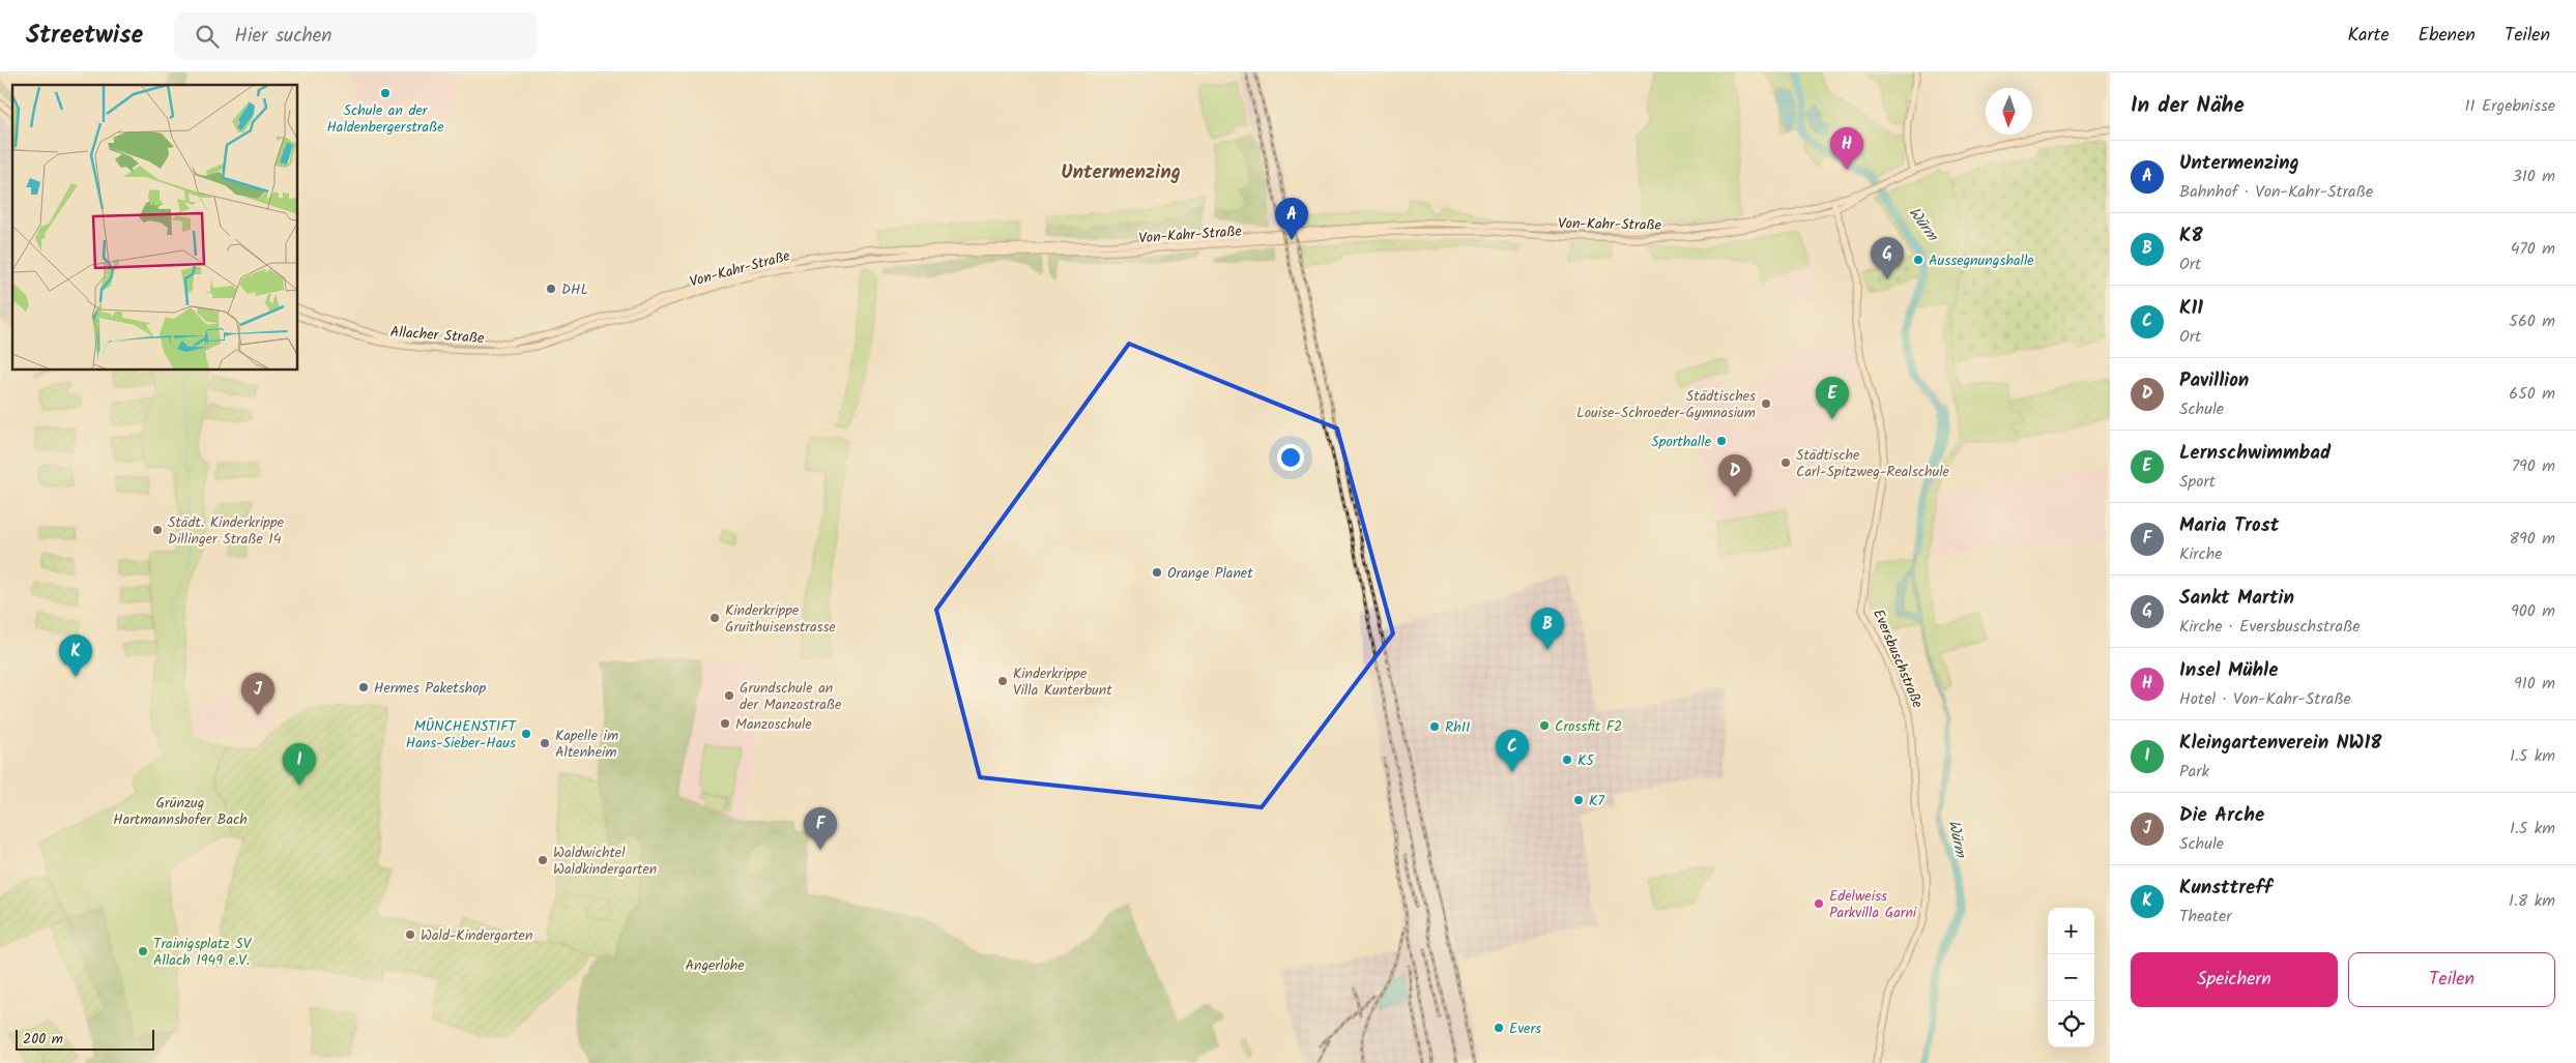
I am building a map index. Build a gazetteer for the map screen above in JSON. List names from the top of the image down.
{
  "streets": {
    "main road": ["Von-Kahr-Straße", "Allacher Straße", "Eversbuschstraße"]
  },
  "crossings": [
    ["Von-Kahr-Straße", "Allacher Straße"],
    ["Von-Kahr-Straße", "Eversbuschstraße"]
  ],
  "districts": ["Untermenzing"],
  "water": ["Würm"],
  "parks": ["Grünzug Hartmannshofer Bach", "Angerlohe"],
  "places": [
    "Schule an der Haldenbergerstraße",
    "Aussegnungshalle",
    "DHL",
    "Städtisches Louise-Schroeder-Gymnasium",
    "Sporthalle",
    "Städtische Carl-Spitzweg-Realschule",
    "Städt. Kinderkrippe Dillinger Straße 14",
    "Orange Planet",
    "Kinderkrippe Gruithuisenstrasse",
    "Kinderkrippe Villa Kunterbunt",
    "Hermes Paketshop",
    "Grundschule an der Manzostraße",
    "Manzoschule",
    "Crossfit F2",
    "RhII",
    "MÜNCHENSTIFT Hans-Sieber-Haus",
    "Kapelle im Altenheim",
    "K5",
    "K7",
    "Waldwichtel Waldkindergarten",
    "Edelweiss Parkvilla Garni",
    "Wald-Kindergarten",
    "Trainigsplatz SV Allach 1949 e.V.",
    "Evers"
  ],
  "scale_bar": "200 m",
  "north": "bottom",
  "page": {
    "header": "Streetwise",
    "search": "Hier suchen",
    "nav": ["Karte", "Ebenen", "Teilen"],
    "heading": ["In der Nähe", "11 Ergebnisse"],
    "pins": [
      "H",
      "A",
      "G",
      "E",
      "D",
      "B",
      "K",
      "J",
      "C",
      "I",
      "F"
    ],
    "list": [
      {
        "mark": "A",
        "name": "Untermenzing",
        "note": "Bahnhof · Von-Kahr-Straße",
        "value": "310 m"
      },
      {
        "mark": "B",
        "name": "K8",
        "note": "Ort",
        "value": "470 m"
      },
      {
        "mark": "C",
        "name": "K11",
        "note": "Ort",
        "value": "560 m"
      },
      {
        "mark": "D",
        "name": "Pavillion",
        "note": "Schule",
        "value": "650 m"
      },
      {
        "mark": "E",
        "name": "Lernschwimmbad",
        "note": "Sport",
        "value": "790 m"
      },
      {
        "mark": "F",
        "name": "Maria Trost",
        "note": "Kirche",
        "value": "890 m"
      },
      {
        "mark": "G",
        "name": "Sankt Martin",
        "note": "Kirche · Eversbuschstraße",
        "value": "900 m"
      },
      {
        "mark": "H",
        "name": "Insel Mühle",
        "note": "Hotel · Von-Kahr-Straße",
        "value": "910 m"
      },
      {
        "mark": "I",
        "name": "Kleingartenverein NW18",
        "note": "Park",
        "value": "1.5 km"
      },
      {
        "mark": "J",
        "name": "Die Arche",
        "note": "Schule",
        "value": "1.5 km"
      },
      {
        "mark": "K",
        "name": "Kunsttreff",
        "note": "Theater",
        "value": "1.8 km"
      }
    ],
    "map_buttons": ["+", "−"],
    "buttons": ["Speichern", "Teilen"],
    "scale": "200 m"
  }
}
